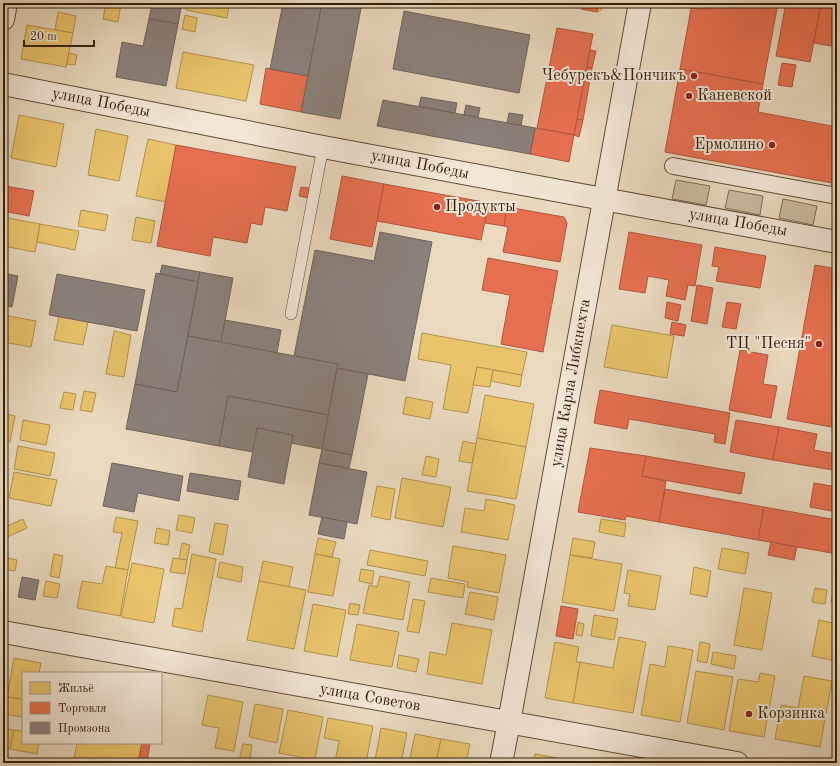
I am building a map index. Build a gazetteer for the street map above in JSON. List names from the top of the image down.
{
  "streets": {
    "street": ["улица Победы", "улица Карла Либкнехта", "улица Советов"]
  },
  "crossings": [
    ["улица Победы", "улица Карла Либкнехта"],
    ["улица Карла Либкнехта", "улица Советов"]
  ],
  "places": [
    "Чебурекъ&Пончикъ",
    "Каневской",
    "Ермолино",
    "Продукты",
    "ТЦ \"Песня\"",
    "Корзинка"
  ],
  "legend": ["Жильё", "Торговля", "Промзона"],
  "scale_bar": "20 m"
}
